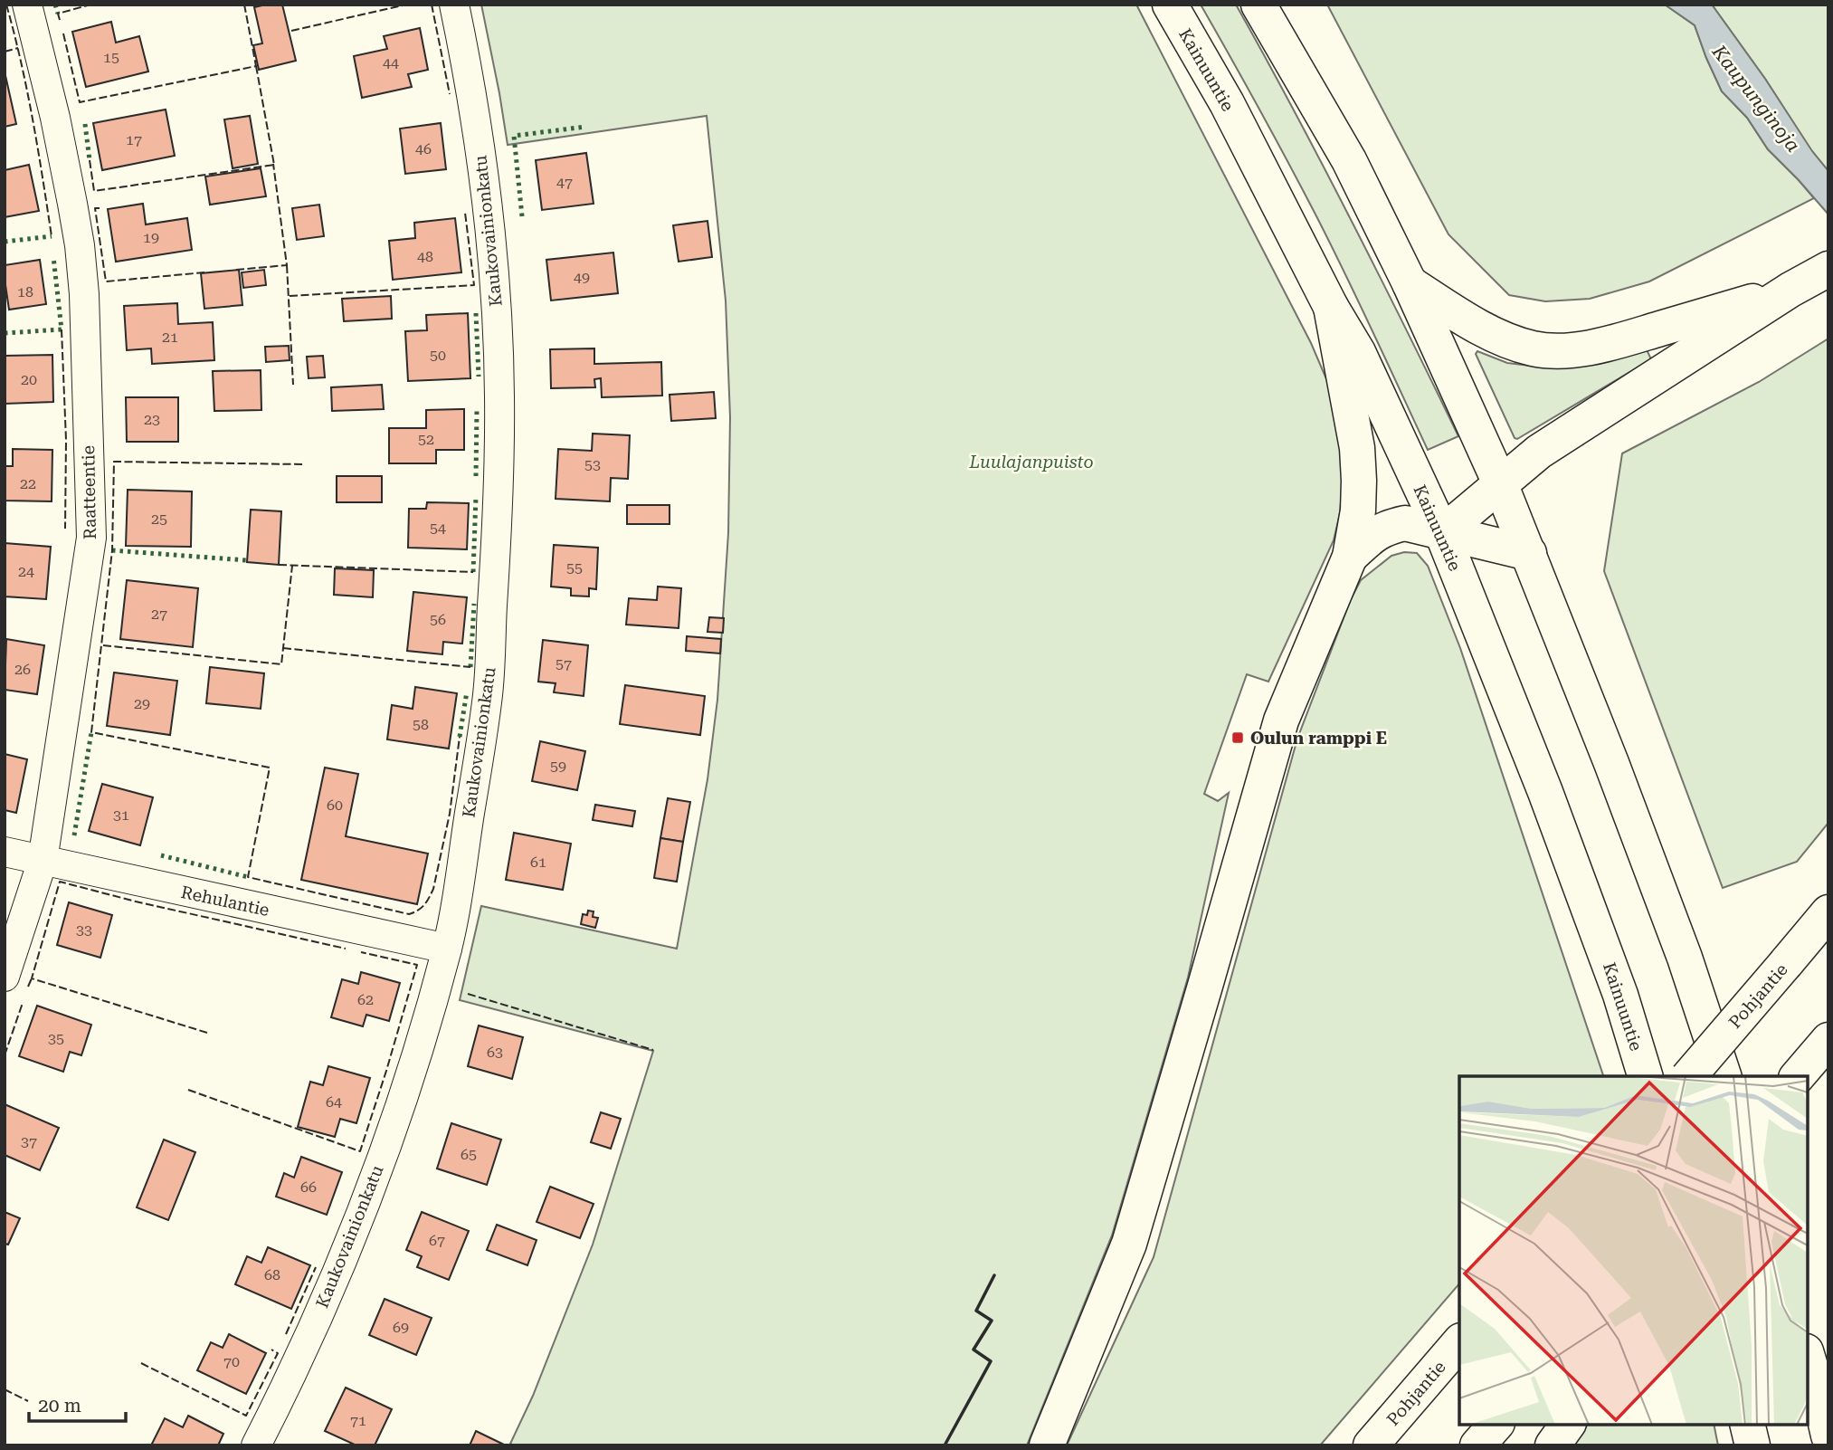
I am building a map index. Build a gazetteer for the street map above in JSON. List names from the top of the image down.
{
  "streets": {
    "highway": ["Kainuuntie", "Pohjantie"],
    "street": ["Kaukovainionkatu", "Raatteentie", "Rehulantie"]
  },
  "crossings": [
    ["Kaukovainionkatu", "Rehulantie"],
    ["Raatteentie", "Rehulantie"]
  ],
  "water": ["Kaupunginoja"],
  "parks": ["Luulajanpuisto"],
  "places": {
    "transit": ["Oulun ramppi E"]
  },
  "house_numbers": [
    "15",
    "44",
    "17",
    "46",
    "47",
    "19",
    "48",
    "49",
    "18",
    "21",
    "50",
    "20",
    "23",
    "52",
    "53",
    "22",
    "25",
    "54",
    "55",
    "24",
    "27",
    "56",
    "57",
    "26",
    "29",
    "58",
    "59",
    "60",
    "31",
    "61",
    "33",
    "62",
    "35",
    "63",
    "64",
    "37",
    "65",
    "66",
    "67",
    "68",
    "69",
    "70",
    "71"
  ],
  "scale_bar": "20 m"
}
